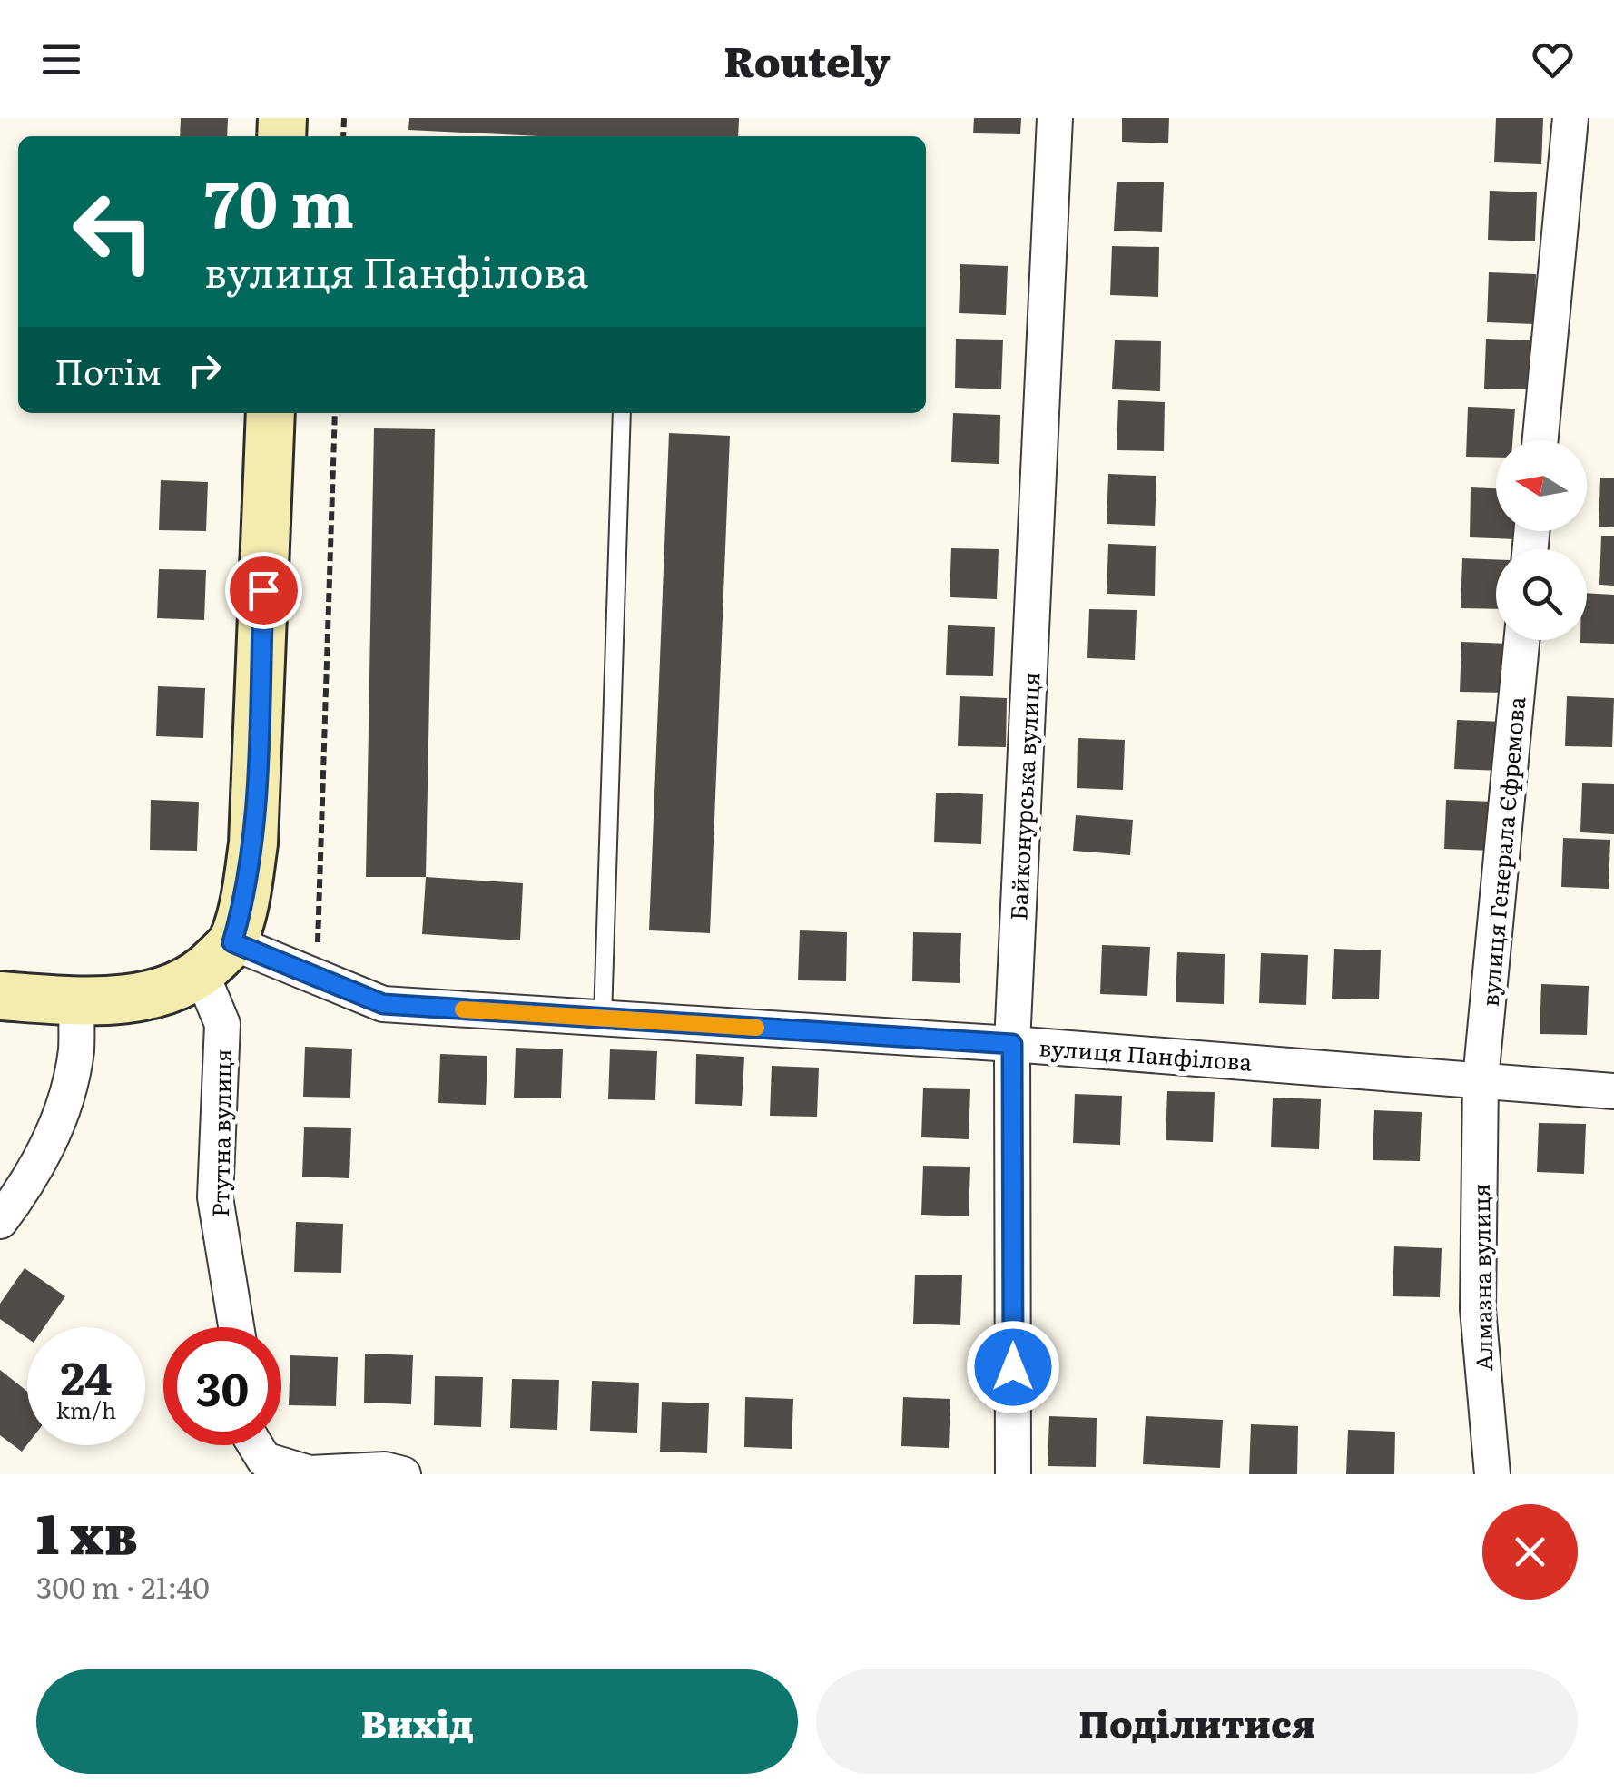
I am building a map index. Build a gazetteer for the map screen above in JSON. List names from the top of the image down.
{
  "streets": {
    "street": [
      "Байконурська вулиця",
      "вулиця Генерала Єфремова",
      "вулиця Панфілова",
      "Ртутна вулиця",
      "Алмазна вулиця"
    ]
  },
  "crossings": [
    ["Байконурська вулиця", "вулиця Панфілова"],
    ["вулиця Генерала Єфремова", "вулиця Панфілова"],
    ["вулиця Генерала Єфремова", "Алмазна вулиця"],
    ["вулиця Панфілова", "Ртутна вулиця"],
    ["вулиця Панфілова", "Алмазна вулиця"]
  ],
  "north": "left",
  "page": {
    "header": "Routely",
    "turn": ["70 m", "вулиця Панфілова"],
    "then": "Потім",
    "speed": "24 km/h",
    "limit": "30",
    "heading": ["1 хв", "300 m · 21:40"],
    "buttons": ["Вихід", "Поділитися"]
  }
}
